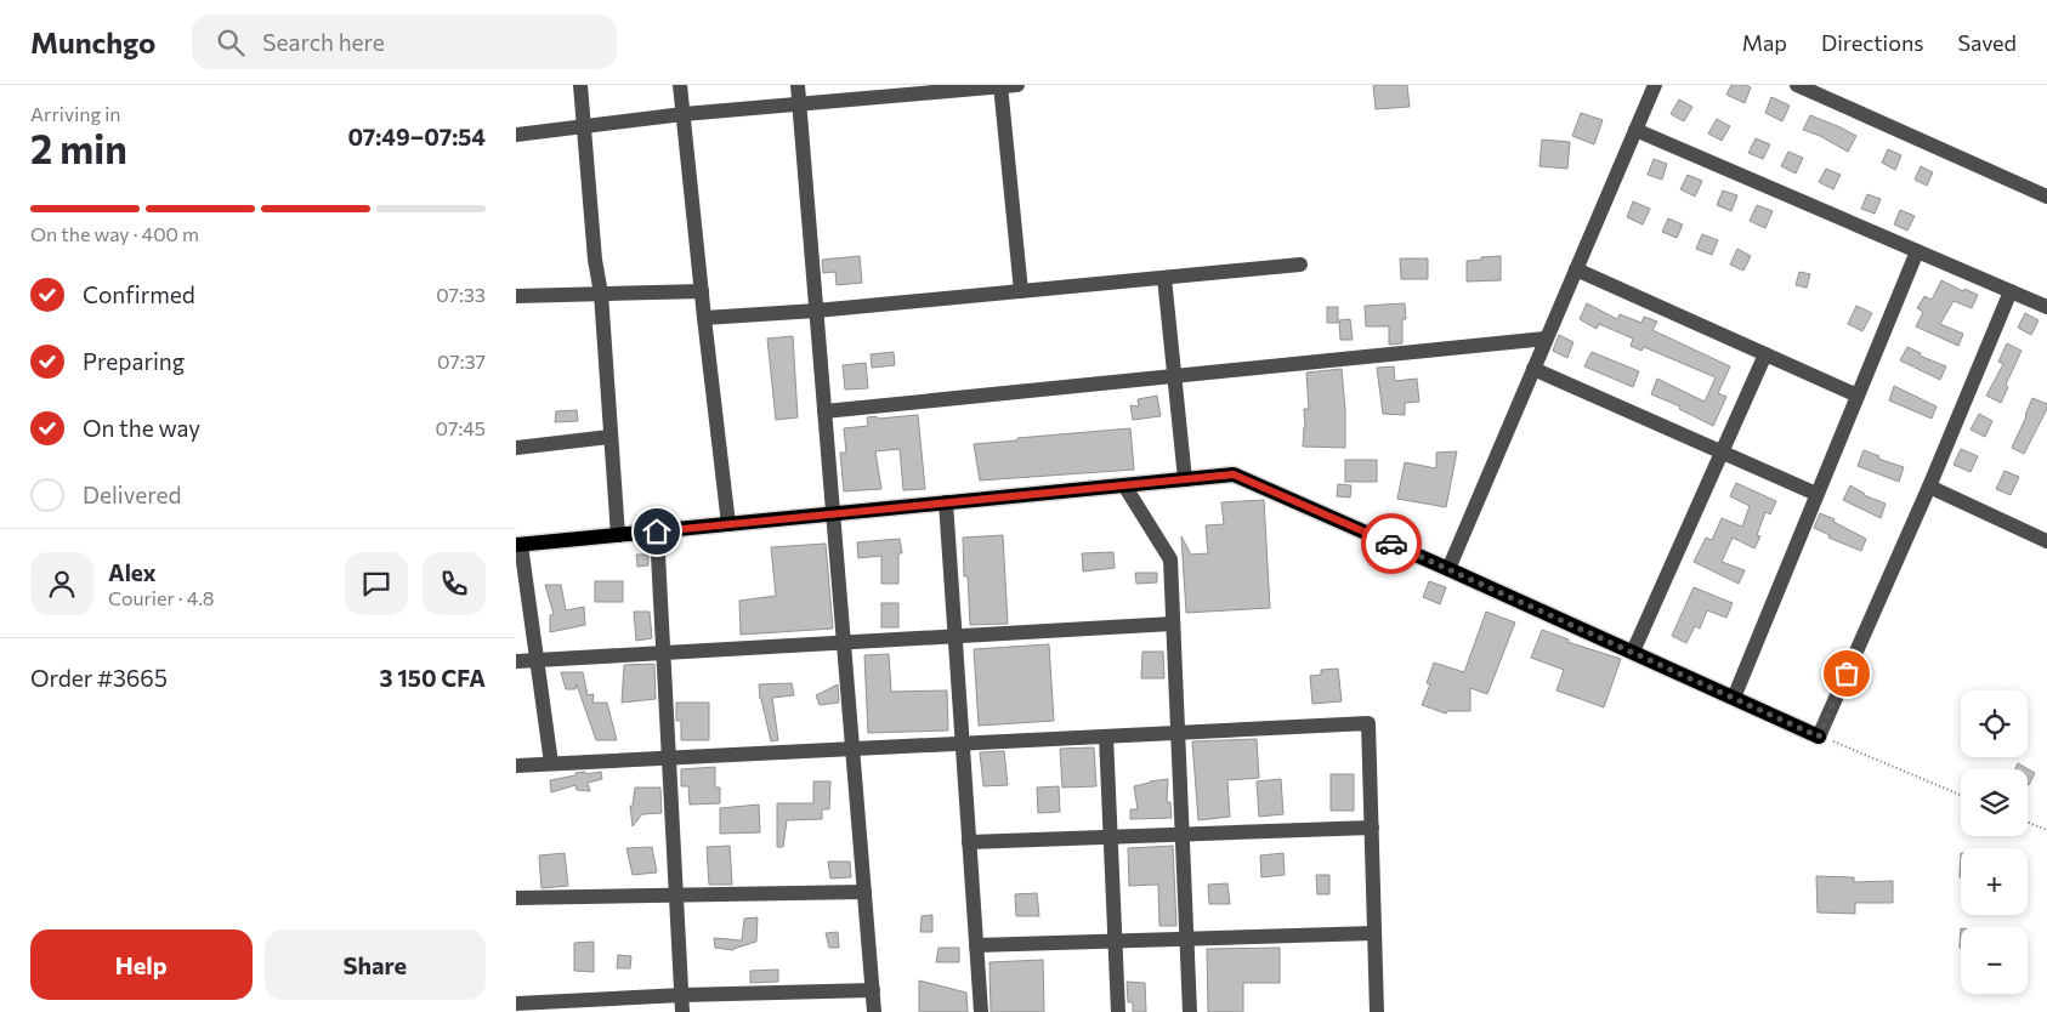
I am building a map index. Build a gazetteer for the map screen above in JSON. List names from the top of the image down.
{
  "page": {
    "header": "Munchgo",
    "search": "Search here",
    "nav": ["Map", "Directions", "Saved"],
    "heading": ["2 min", "Arriving in", "07:49–07:54"],
    "panel": [
      "Alex",
      "Courier · 4.8",
      "Order #3665",
      "3 150 CFA"
    ],
    "bar": "On the way · 400 m",
    "list": [
      ["Confirmed", "07:33"],
      ["Preparing", "07:37"],
      ["On the way", "07:45"],
      "Delivered"
    ],
    "map_buttons": ["+", "−"],
    "buttons": ["Help", "Share"]
  }
}
